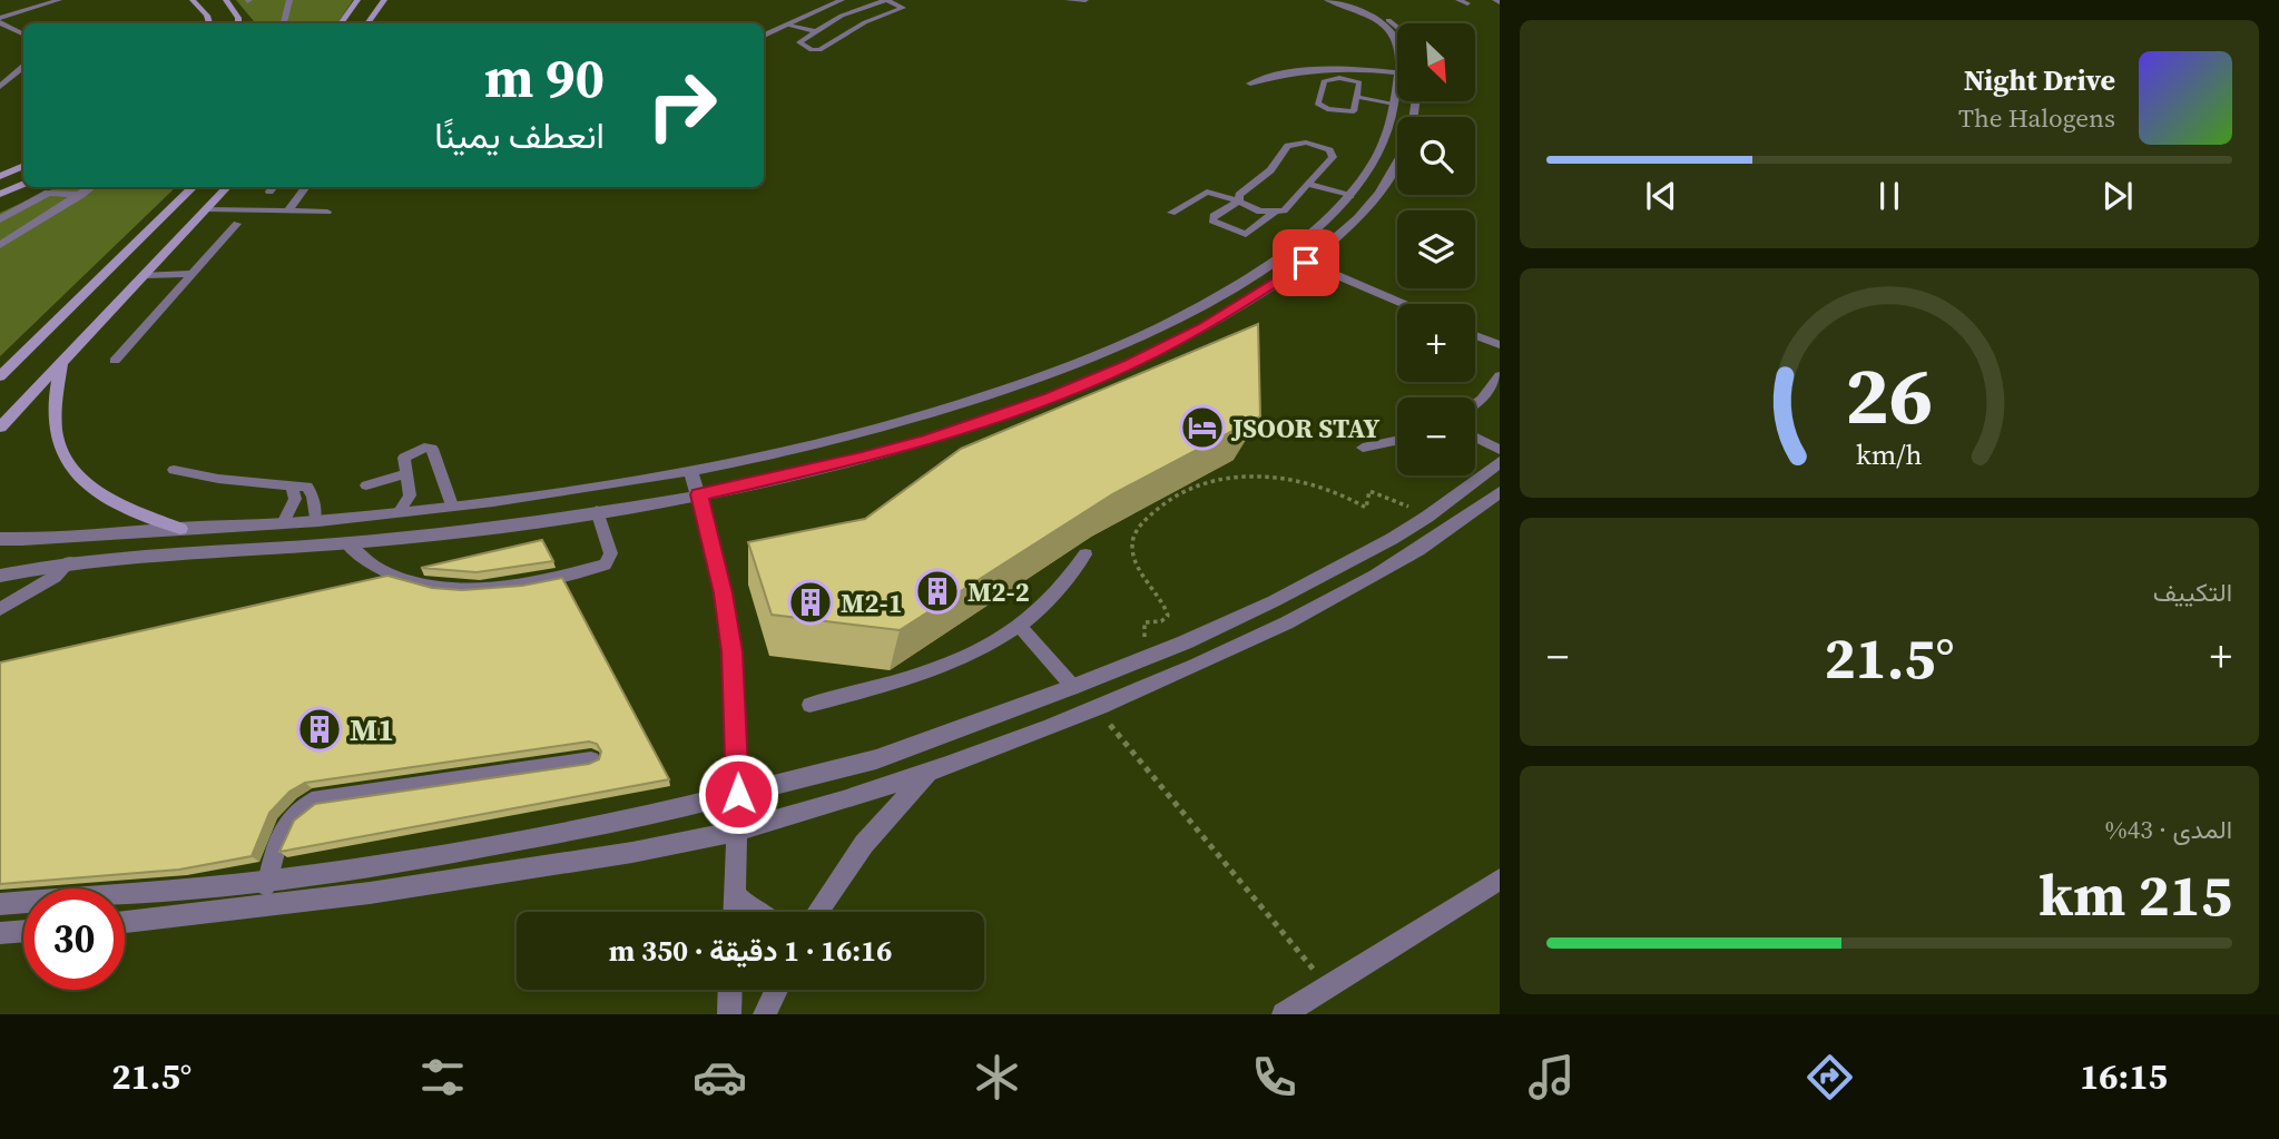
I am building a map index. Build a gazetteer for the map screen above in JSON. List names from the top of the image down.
{
  "places": {
    "hotel": ["JSOOR STAY"],
    "building": ["M2-2", "M2-1", "M1"]
  },
  "north": "bottom right",
  "page": {
    "map_buttons": ["+", "−"],
    "turn": ["90 m", "انعطف يمينًا"],
    "song": ["Night Drive", "The Halogens"],
    "tile": [
      "التكييف",
      ["المدى · 43%", "215 km"]
    ],
    "heat": ["−", "21.5°", "+"],
    "limit": "30",
    "trip": "16:16 · 1 دقيقة · 350 m",
    "tabs": ["16:15", "21.5°"],
    "gauge": ["26", "km/h"]
  }
}
